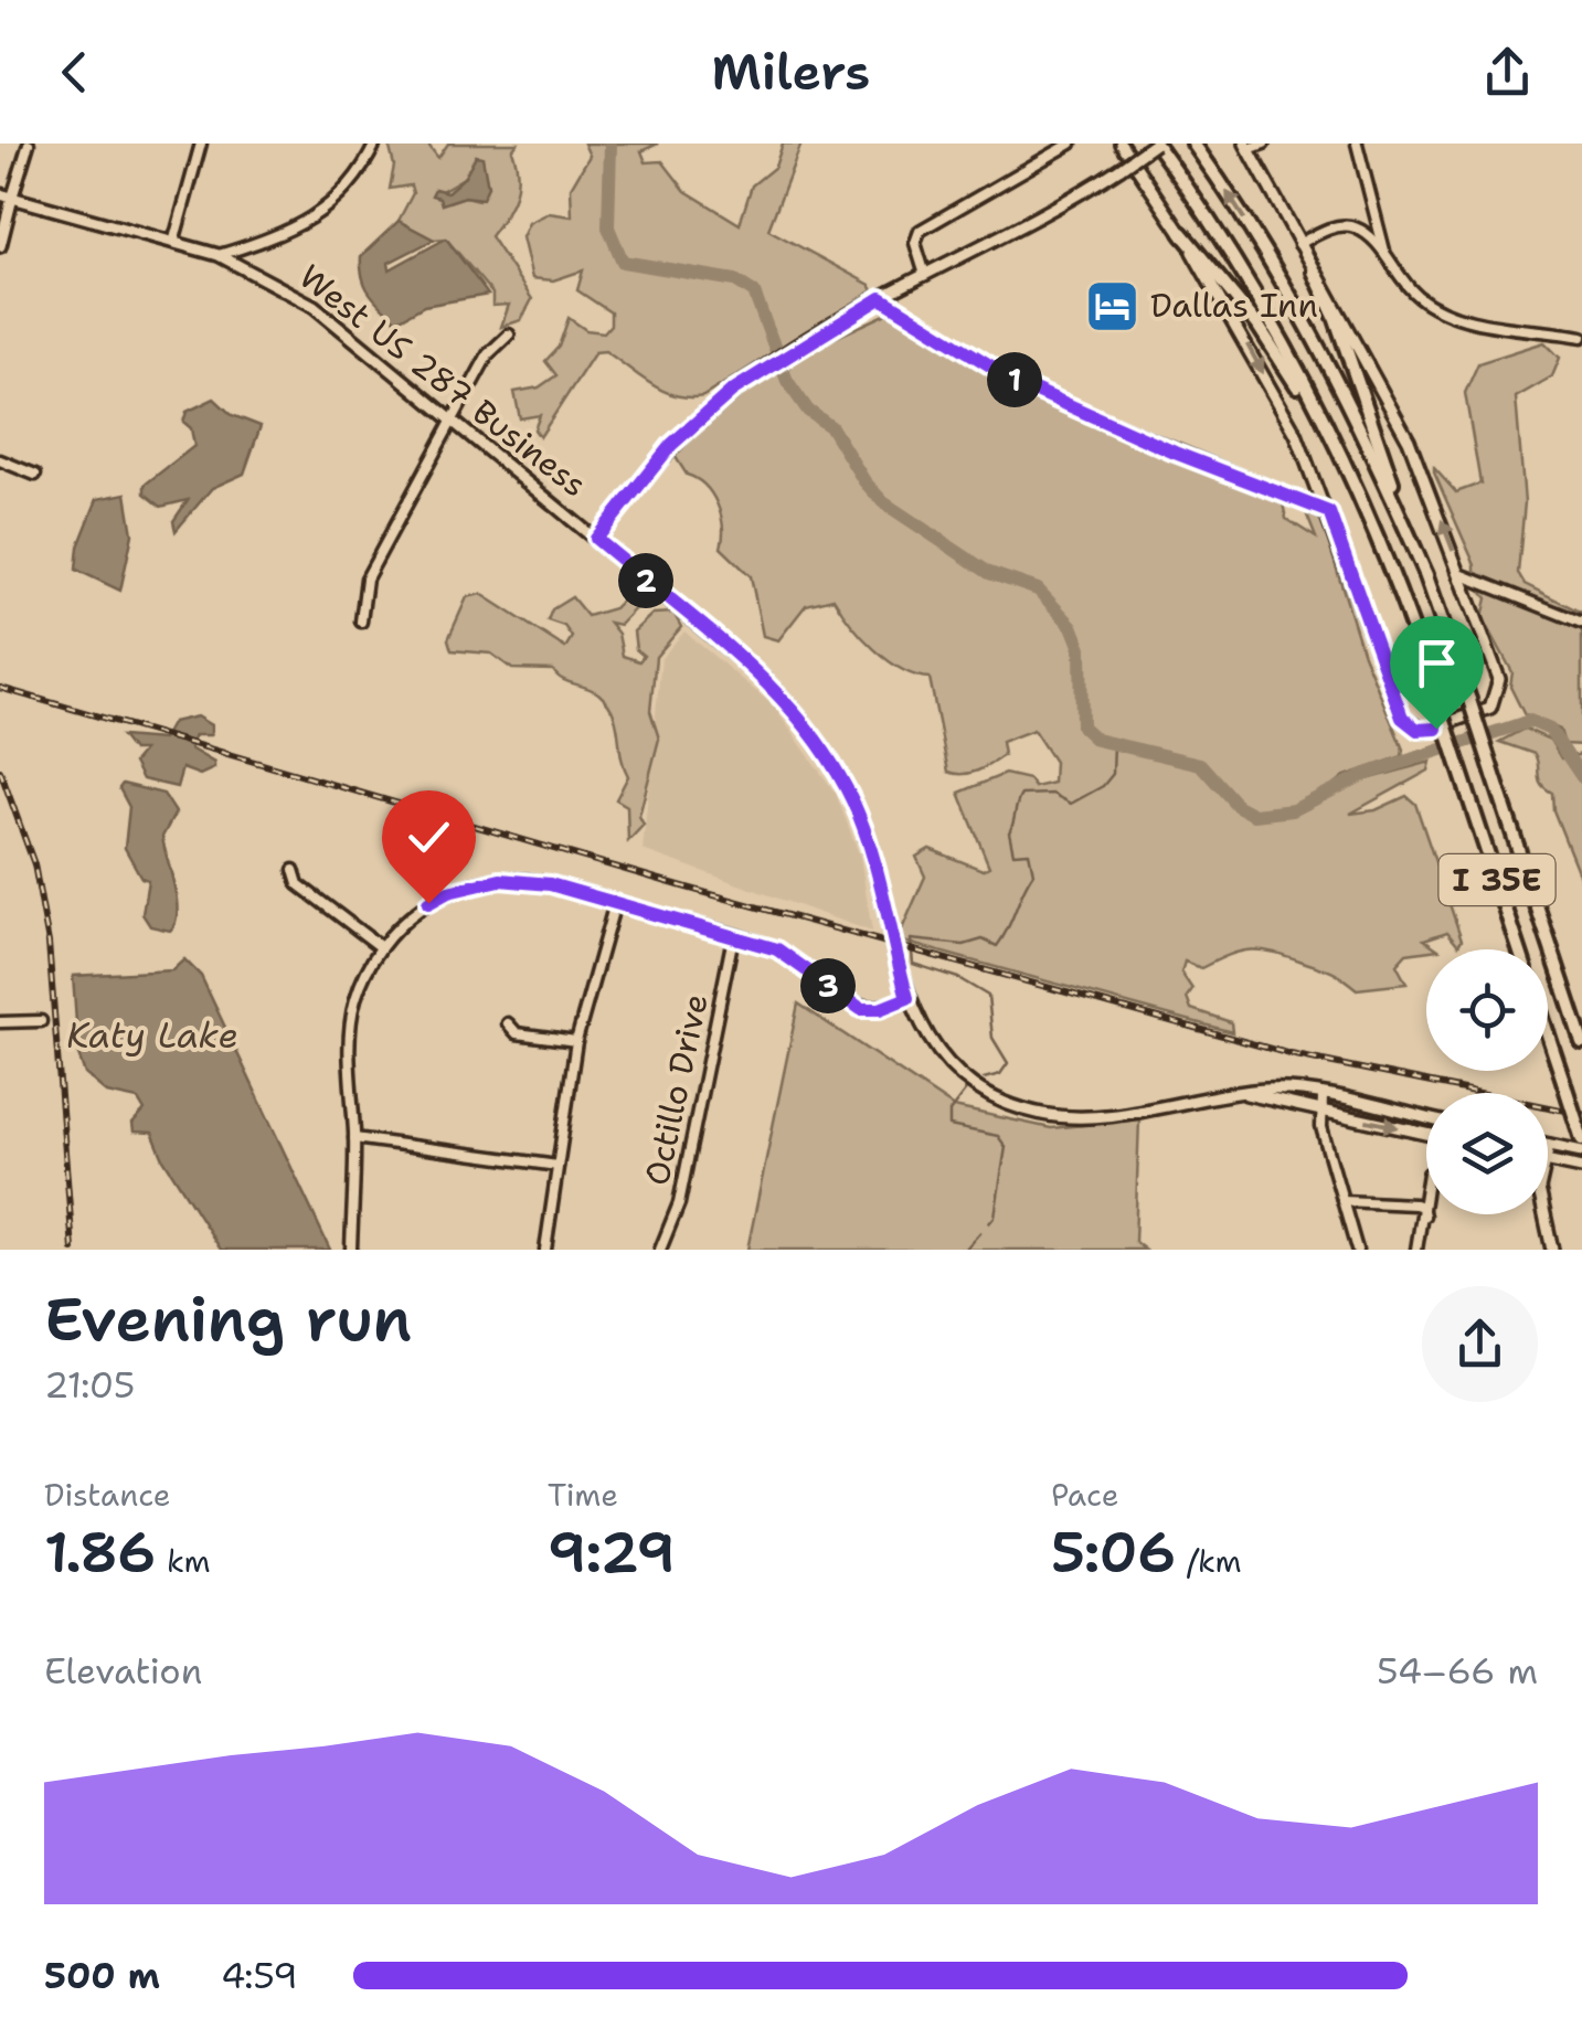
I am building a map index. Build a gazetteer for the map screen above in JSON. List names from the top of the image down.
{
  "streets": {
    "highway": ["I 35E"],
    "main road": ["West US 287 Business"],
    "street": ["Octillo Drive"]
  },
  "water": ["Katy Lake"],
  "places": {
    "hotel": ["Dallas Inn"]
  },
  "page": {
    "header": "Milers",
    "pins": ["1", "2", "3"],
    "heading": ["Evening run", "21:05"],
    "stats": [
      ["Distance", "1.86 km"],
      ["Time", "9:29"],
      ["Pace", "5:06 /km"]
    ],
    "chart": ["Elevation", "54–66 m"],
    "list": [
      {
        "name": "500 m",
        "note": "4:59"
      }
    ]
  }
}
